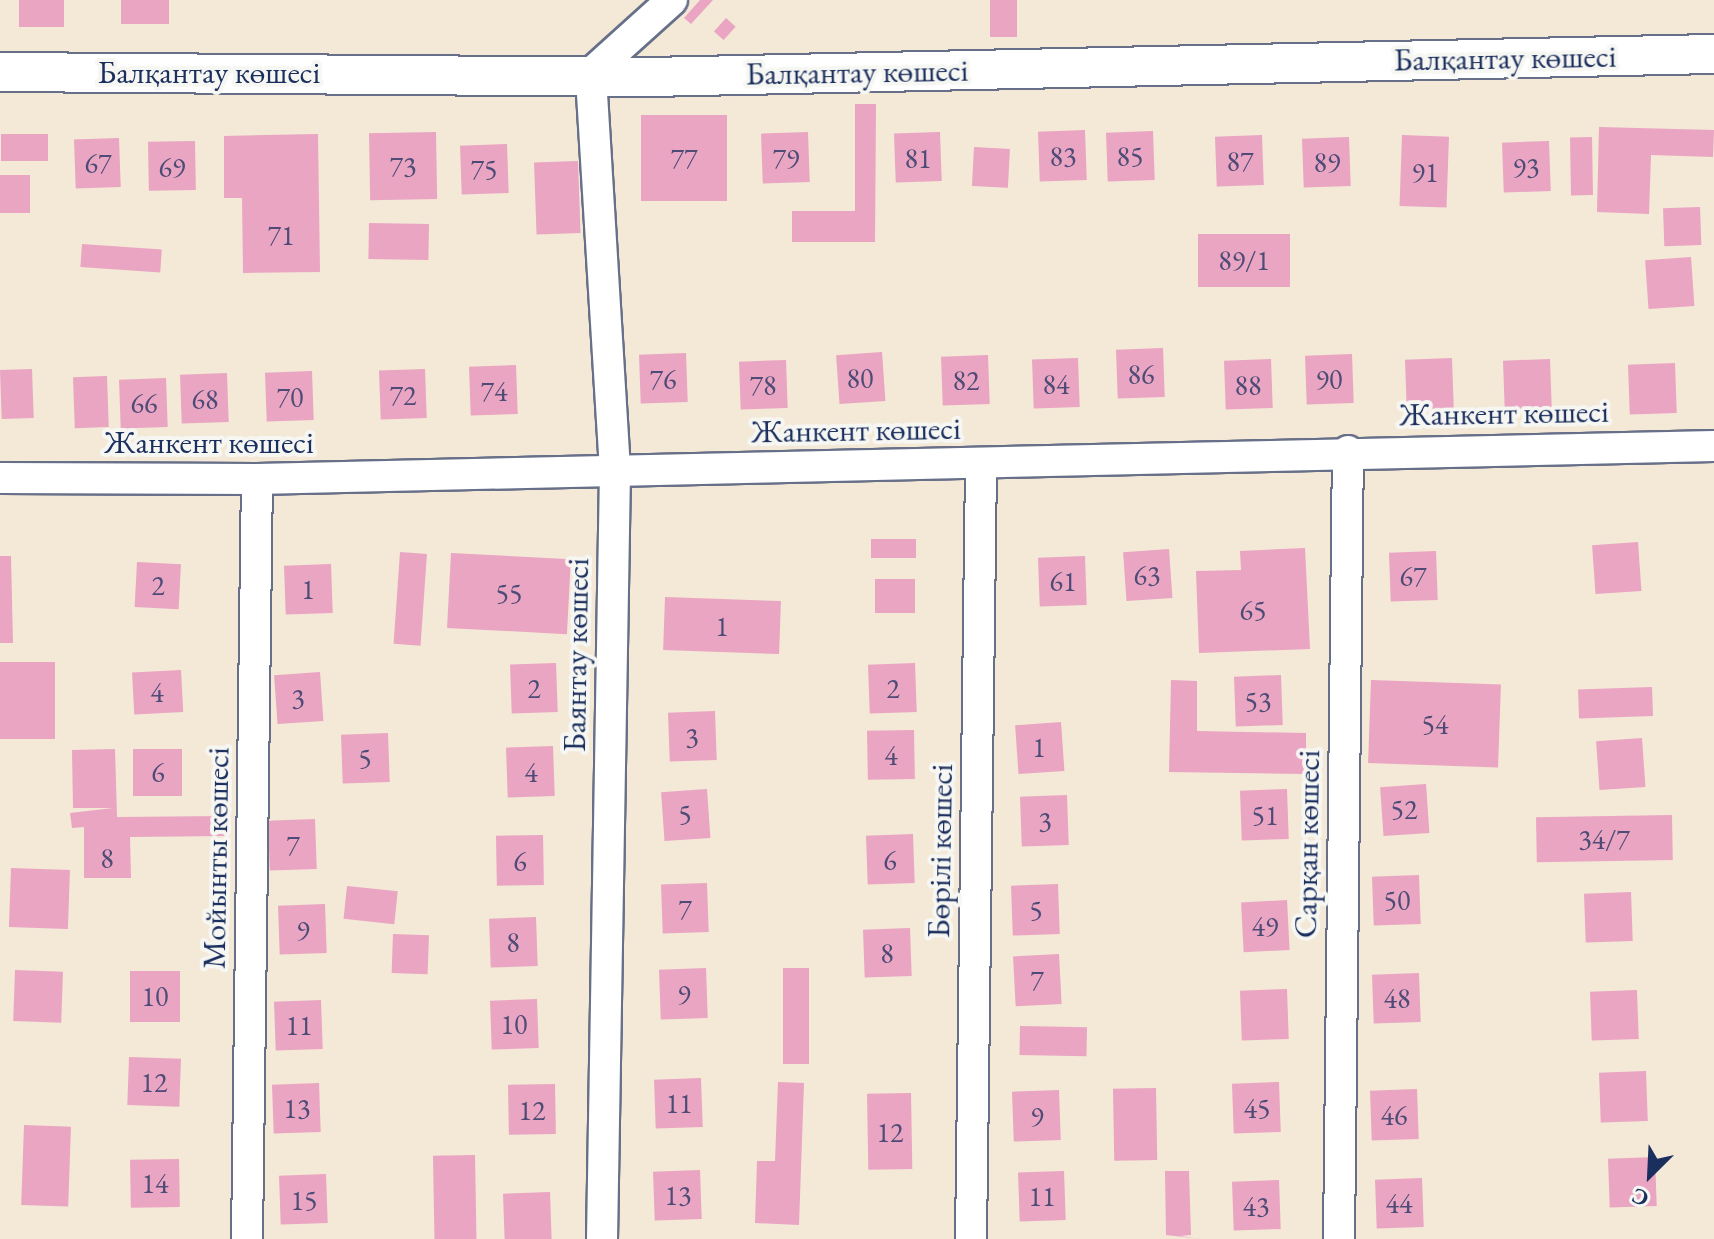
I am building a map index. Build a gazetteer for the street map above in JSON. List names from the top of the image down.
{
  "streets": {
    "street": [
      "Балқантау көшесі",
      "Жанкент көшесі",
      "Баянтау көшесі",
      "Сарқан көшесі",
      "Бөрілі көшесі",
      "Мойынты көшесі"
    ]
  },
  "crossings": [
    ["Балқантау көшесі", "Баянтау көшесі"],
    ["Жанкент көшесі", "Баянтау көшесі"],
    ["Жанкент көшесі", "Сарқан көшесі"],
    ["Жанкент көшесі", "Бөрілі көшесі"],
    ["Жанкент көшесі", "Мойынты көшесі"]
  ],
  "house_numbers": [
    "83",
    "85",
    "77",
    "79",
    "81",
    "87",
    "89",
    "67",
    "73",
    "69",
    "93",
    "75",
    "91",
    "71",
    "89/1",
    "86",
    "80",
    "76",
    "90",
    "82",
    "84",
    "78",
    "88",
    "74",
    "72",
    "70",
    "68",
    "66",
    "63",
    "67",
    "61",
    "2",
    "1",
    "55",
    "65",
    "1",
    "2",
    "2",
    "4",
    "3",
    "53",
    "54",
    "3",
    "1",
    "4",
    "5",
    "6",
    "4",
    "52",
    "5",
    "51",
    "3",
    "34/7",
    "7",
    "8",
    "6",
    "6",
    "50",
    "7",
    "5",
    "49",
    "9",
    "8",
    "8",
    "7",
    "9",
    "10",
    "48",
    "10",
    "11",
    "12",
    "11",
    "13",
    "45",
    "12",
    "46",
    "9",
    "12",
    "14",
    "13",
    "11",
    "15",
    "44",
    "43"
  ],
  "north": "bottom left"
}
